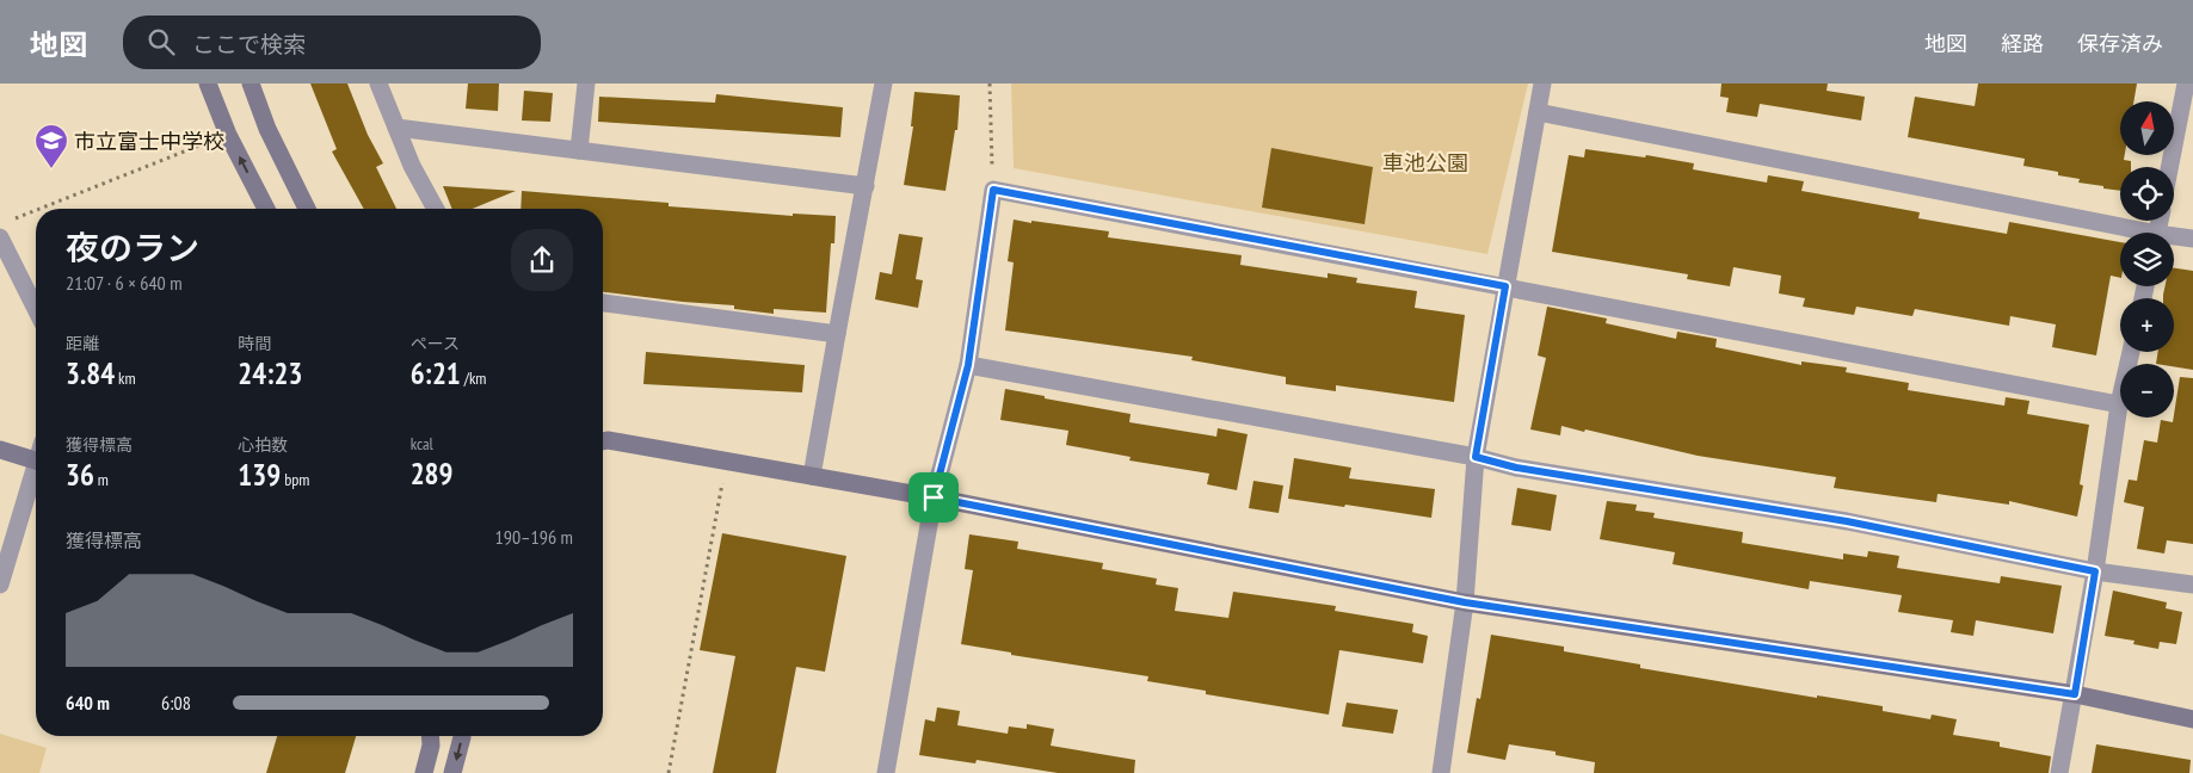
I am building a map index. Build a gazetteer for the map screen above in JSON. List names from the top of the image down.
{
  "parks": ["車池公園"],
  "places": {
    "school or university": ["市立富士中学校"]
  },
  "north": "top",
  "page": {
    "header": "地図",
    "search": "ここで検索",
    "nav": ["地図", "経路", "保存済み"],
    "map_buttons": ["+", "−"],
    "heading": ["夜のラン", "21:07 · 6 × 640 m"],
    "stats": [
      ["距離", "3.84 km"],
      ["時間", "24:23"],
      ["ペース", "6:21 /km"],
      ["獲得標高", "36 m"],
      ["心拍数", "139 bpm"],
      ["kcal", "289"]
    ],
    "chart": ["獲得標高", "190–196 m"],
    "list": [
      {
        "name": "640 m",
        "note": "6:08"
      }
    ]
  }
}
